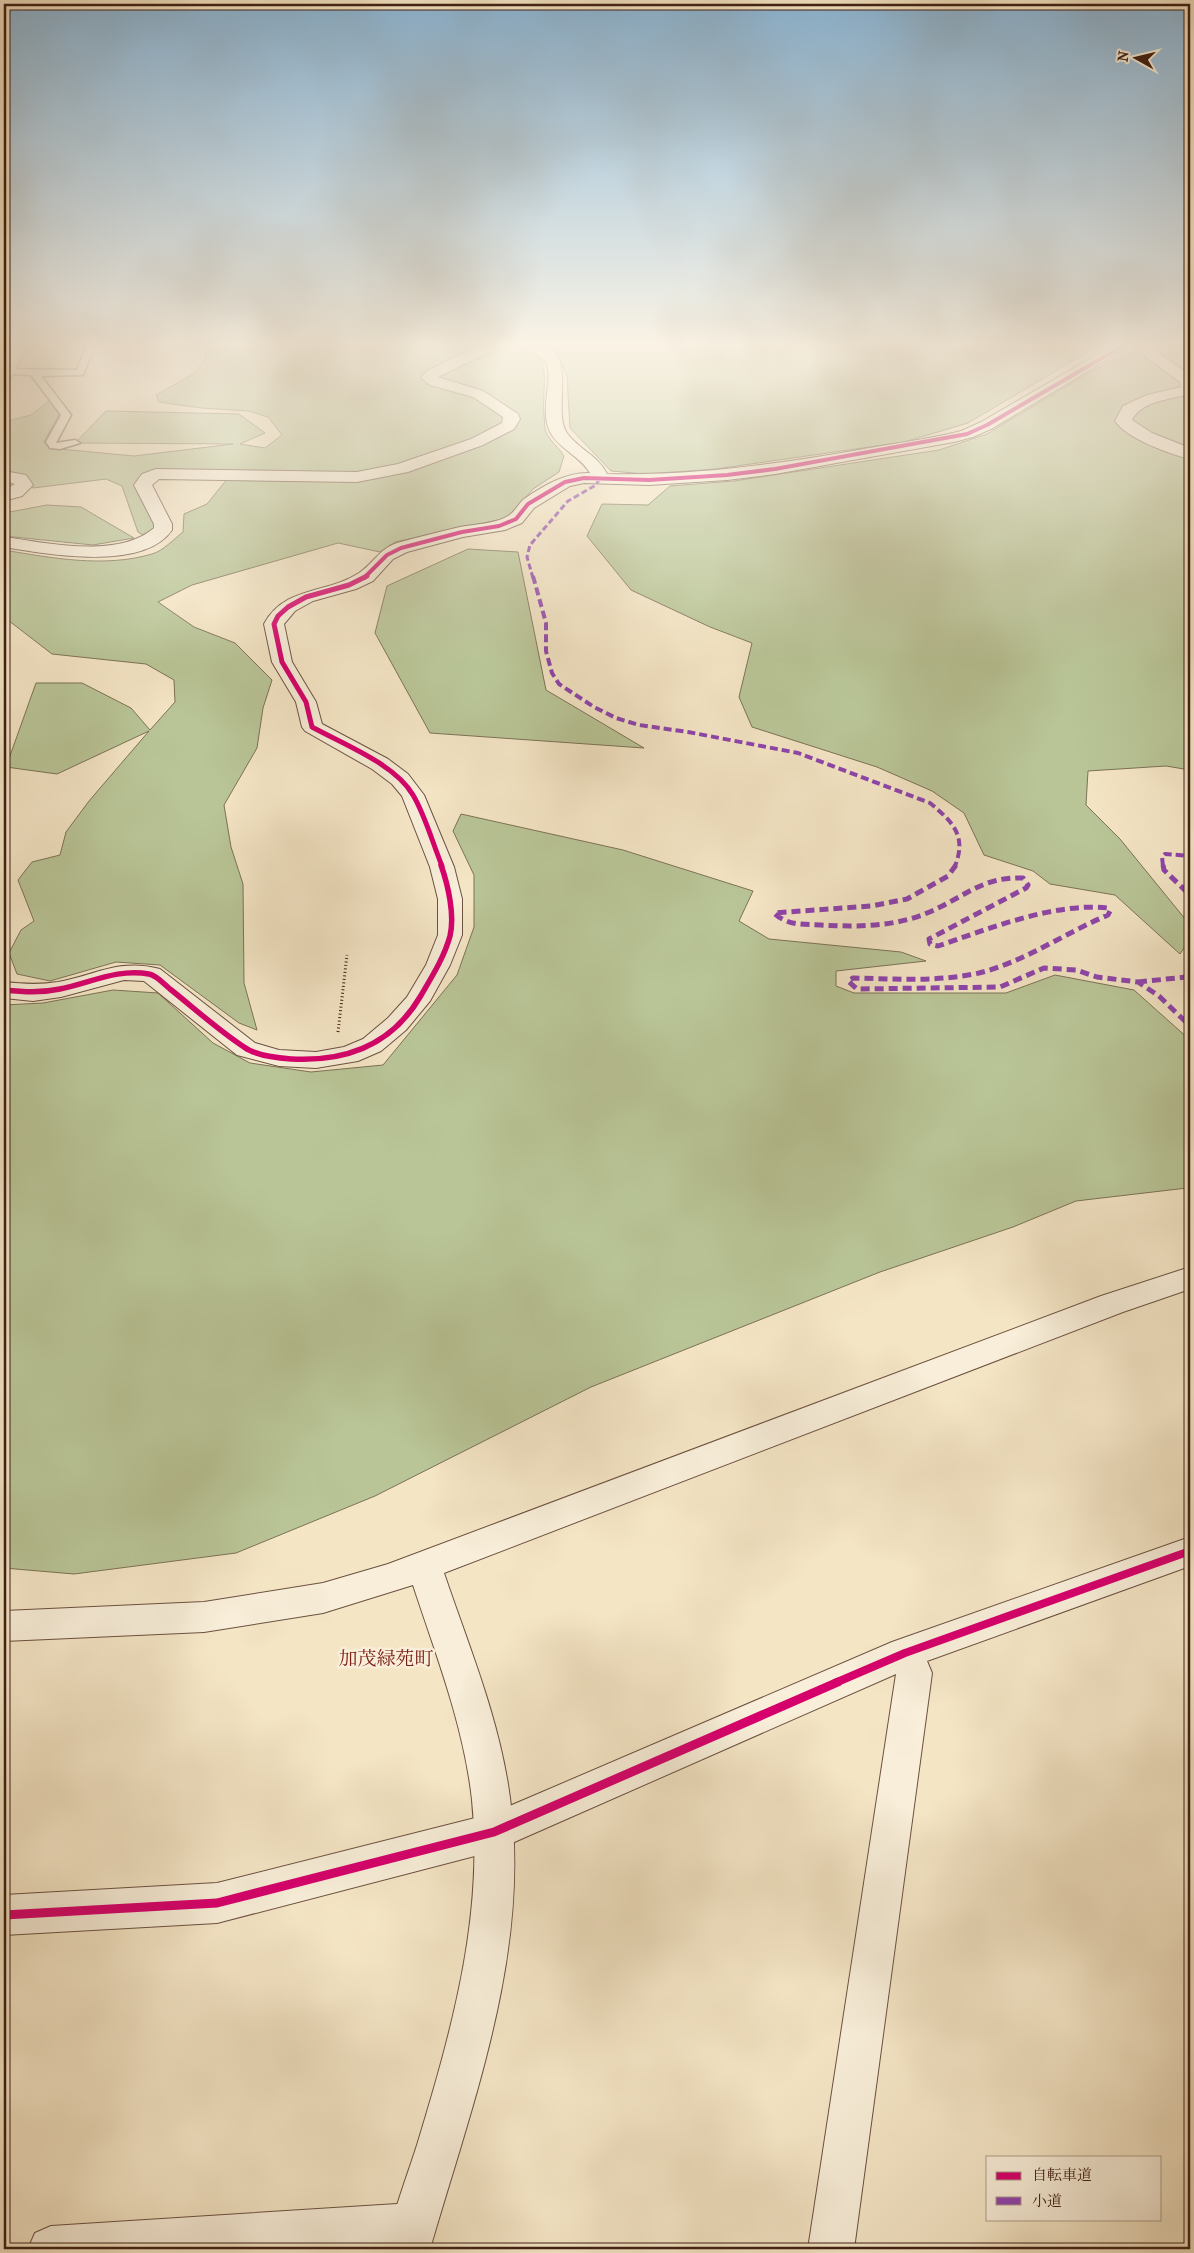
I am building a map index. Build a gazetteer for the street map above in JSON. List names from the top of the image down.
{
  "districts": ["加茂緑苑町"],
  "legend": ["自転車道", "小道"],
  "north": "left"
}
